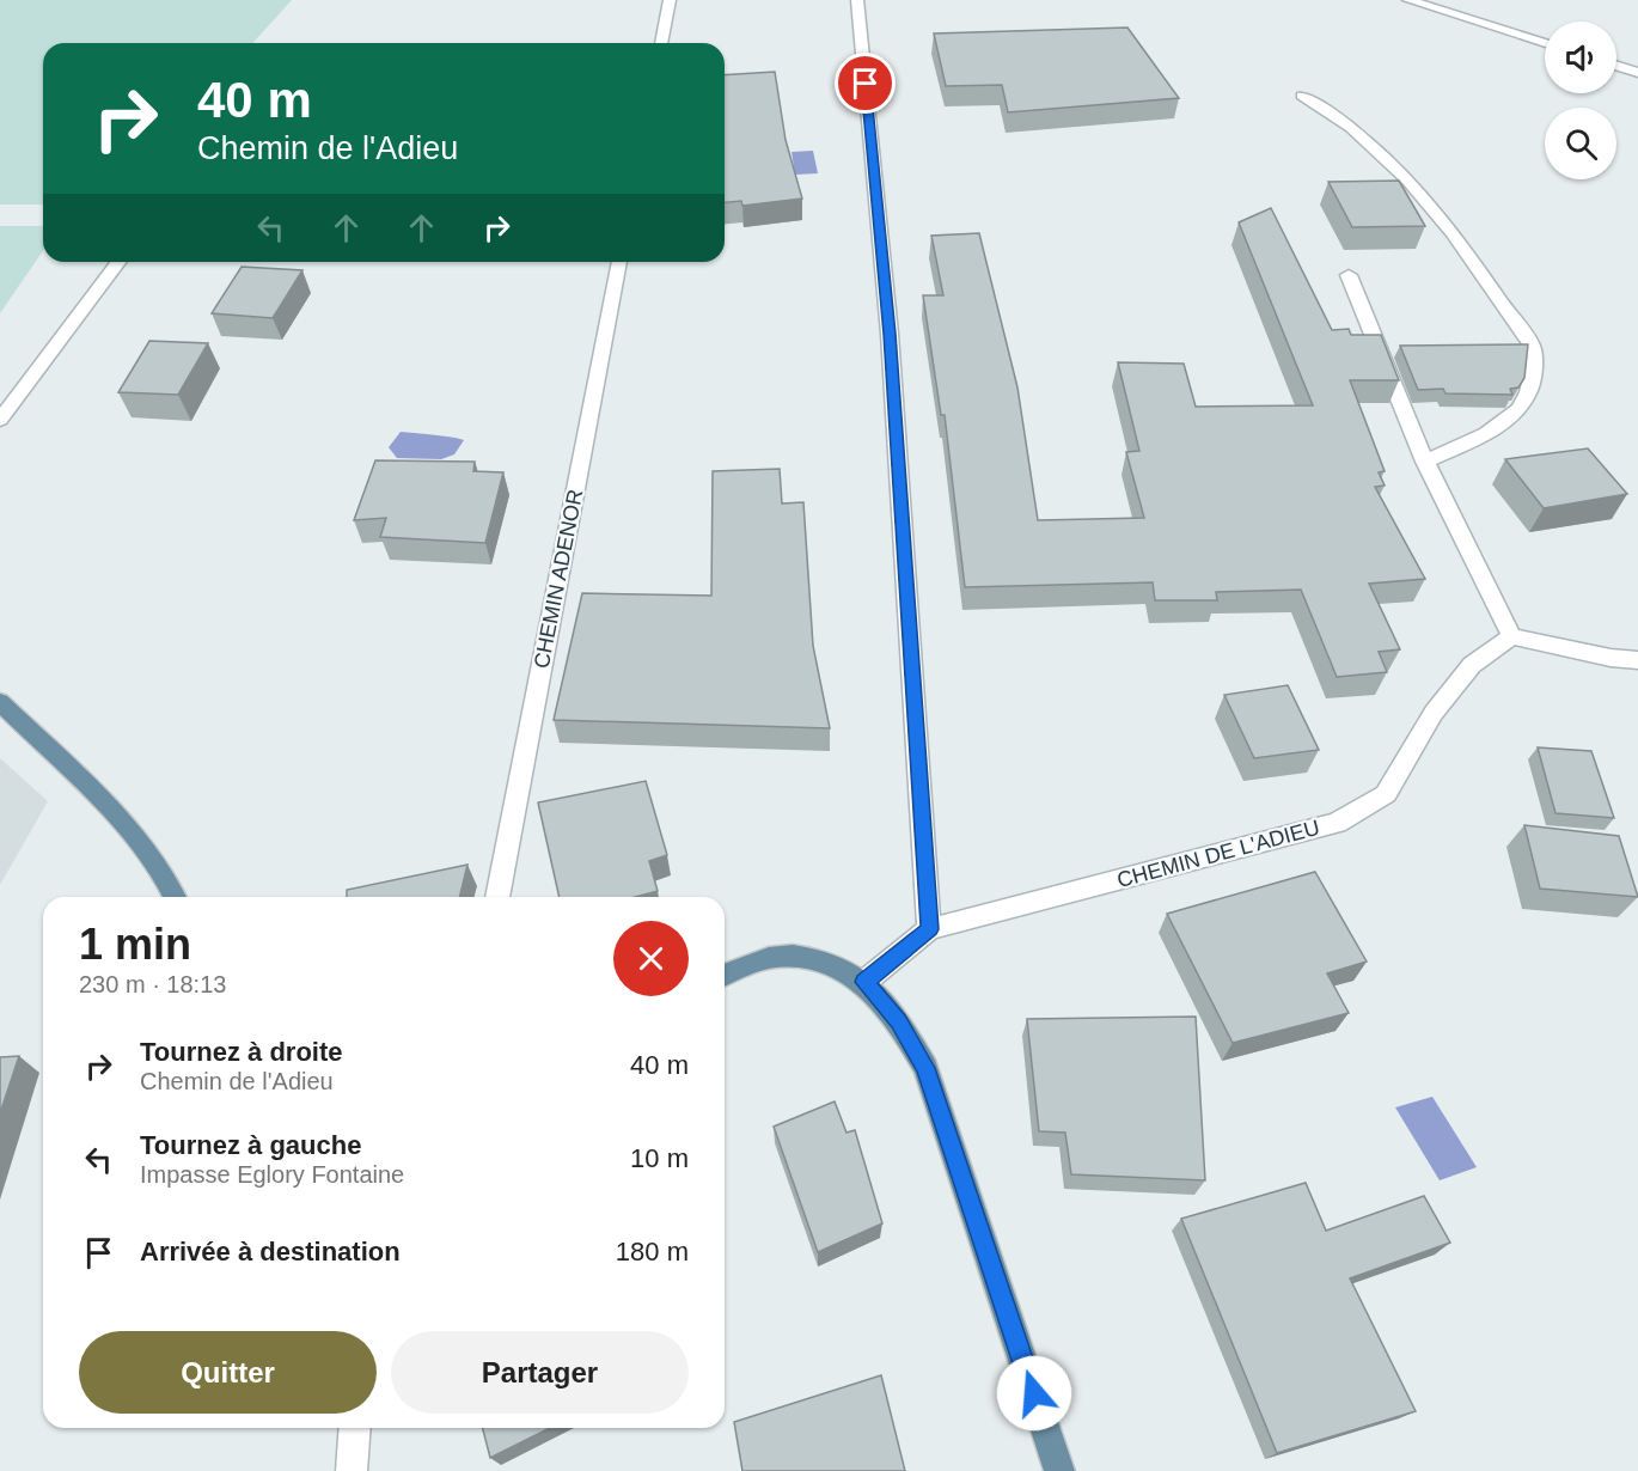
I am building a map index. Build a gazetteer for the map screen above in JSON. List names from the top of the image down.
{
  "streets": {
    "street": ["CHEMIN ADENOR", "CHEMIN DE L'ADIEU"]
  },
  "page": {
    "turn": ["40 m", "Chemin de l'Adieu"],
    "heading": ["1 min", "230 m · 18:13"],
    "list": [
      {
        "name": "Tournez à droite",
        "note": "Chemin de l'Adieu",
        "value": "40 m"
      },
      {
        "name": "Tournez à gauche",
        "note": "Impasse Eglory Fontaine",
        "value": "10 m"
      },
      {
        "name": "Arrivée à destination",
        "value": "180 m"
      }
    ],
    "buttons": ["Quitter", "Partager"]
  }
}
